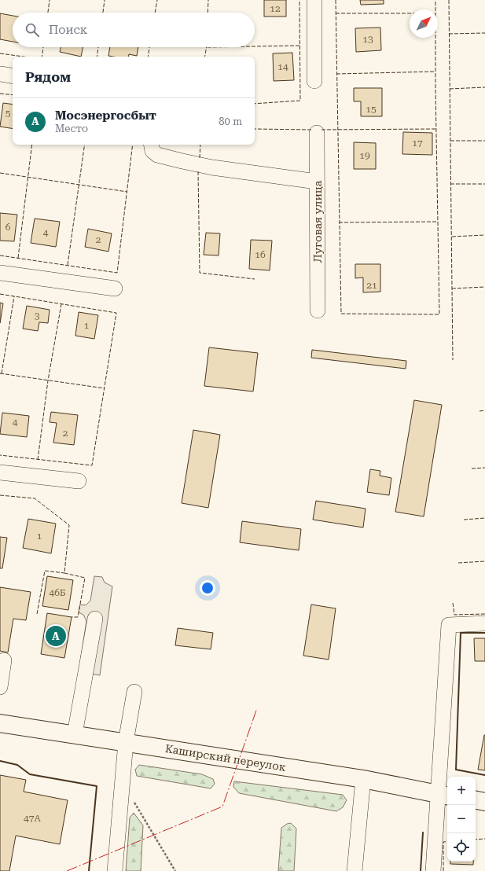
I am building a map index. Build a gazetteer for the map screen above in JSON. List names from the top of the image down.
{
  "streets": {
    "main road": ["Каширский переулок"],
    "street": ["Луговая улица"]
  },
  "house_numbers": [
    "12",
    "13",
    "14",
    "15",
    "5",
    "17",
    "19",
    "6",
    "4",
    "2",
    "16",
    "21",
    "3",
    "1",
    "4",
    "2",
    "1",
    "46Б",
    "47А"
  ],
  "north": "top right",
  "page": {
    "search": "Поиск",
    "heading": "Рядом",
    "list": [
      {
        "mark": "A",
        "name": "Мосэнергосбыт",
        "note": "Место",
        "value": "80 m"
      }
    ],
    "pins": "A",
    "map_buttons": ["+", "−"]
  }
}
